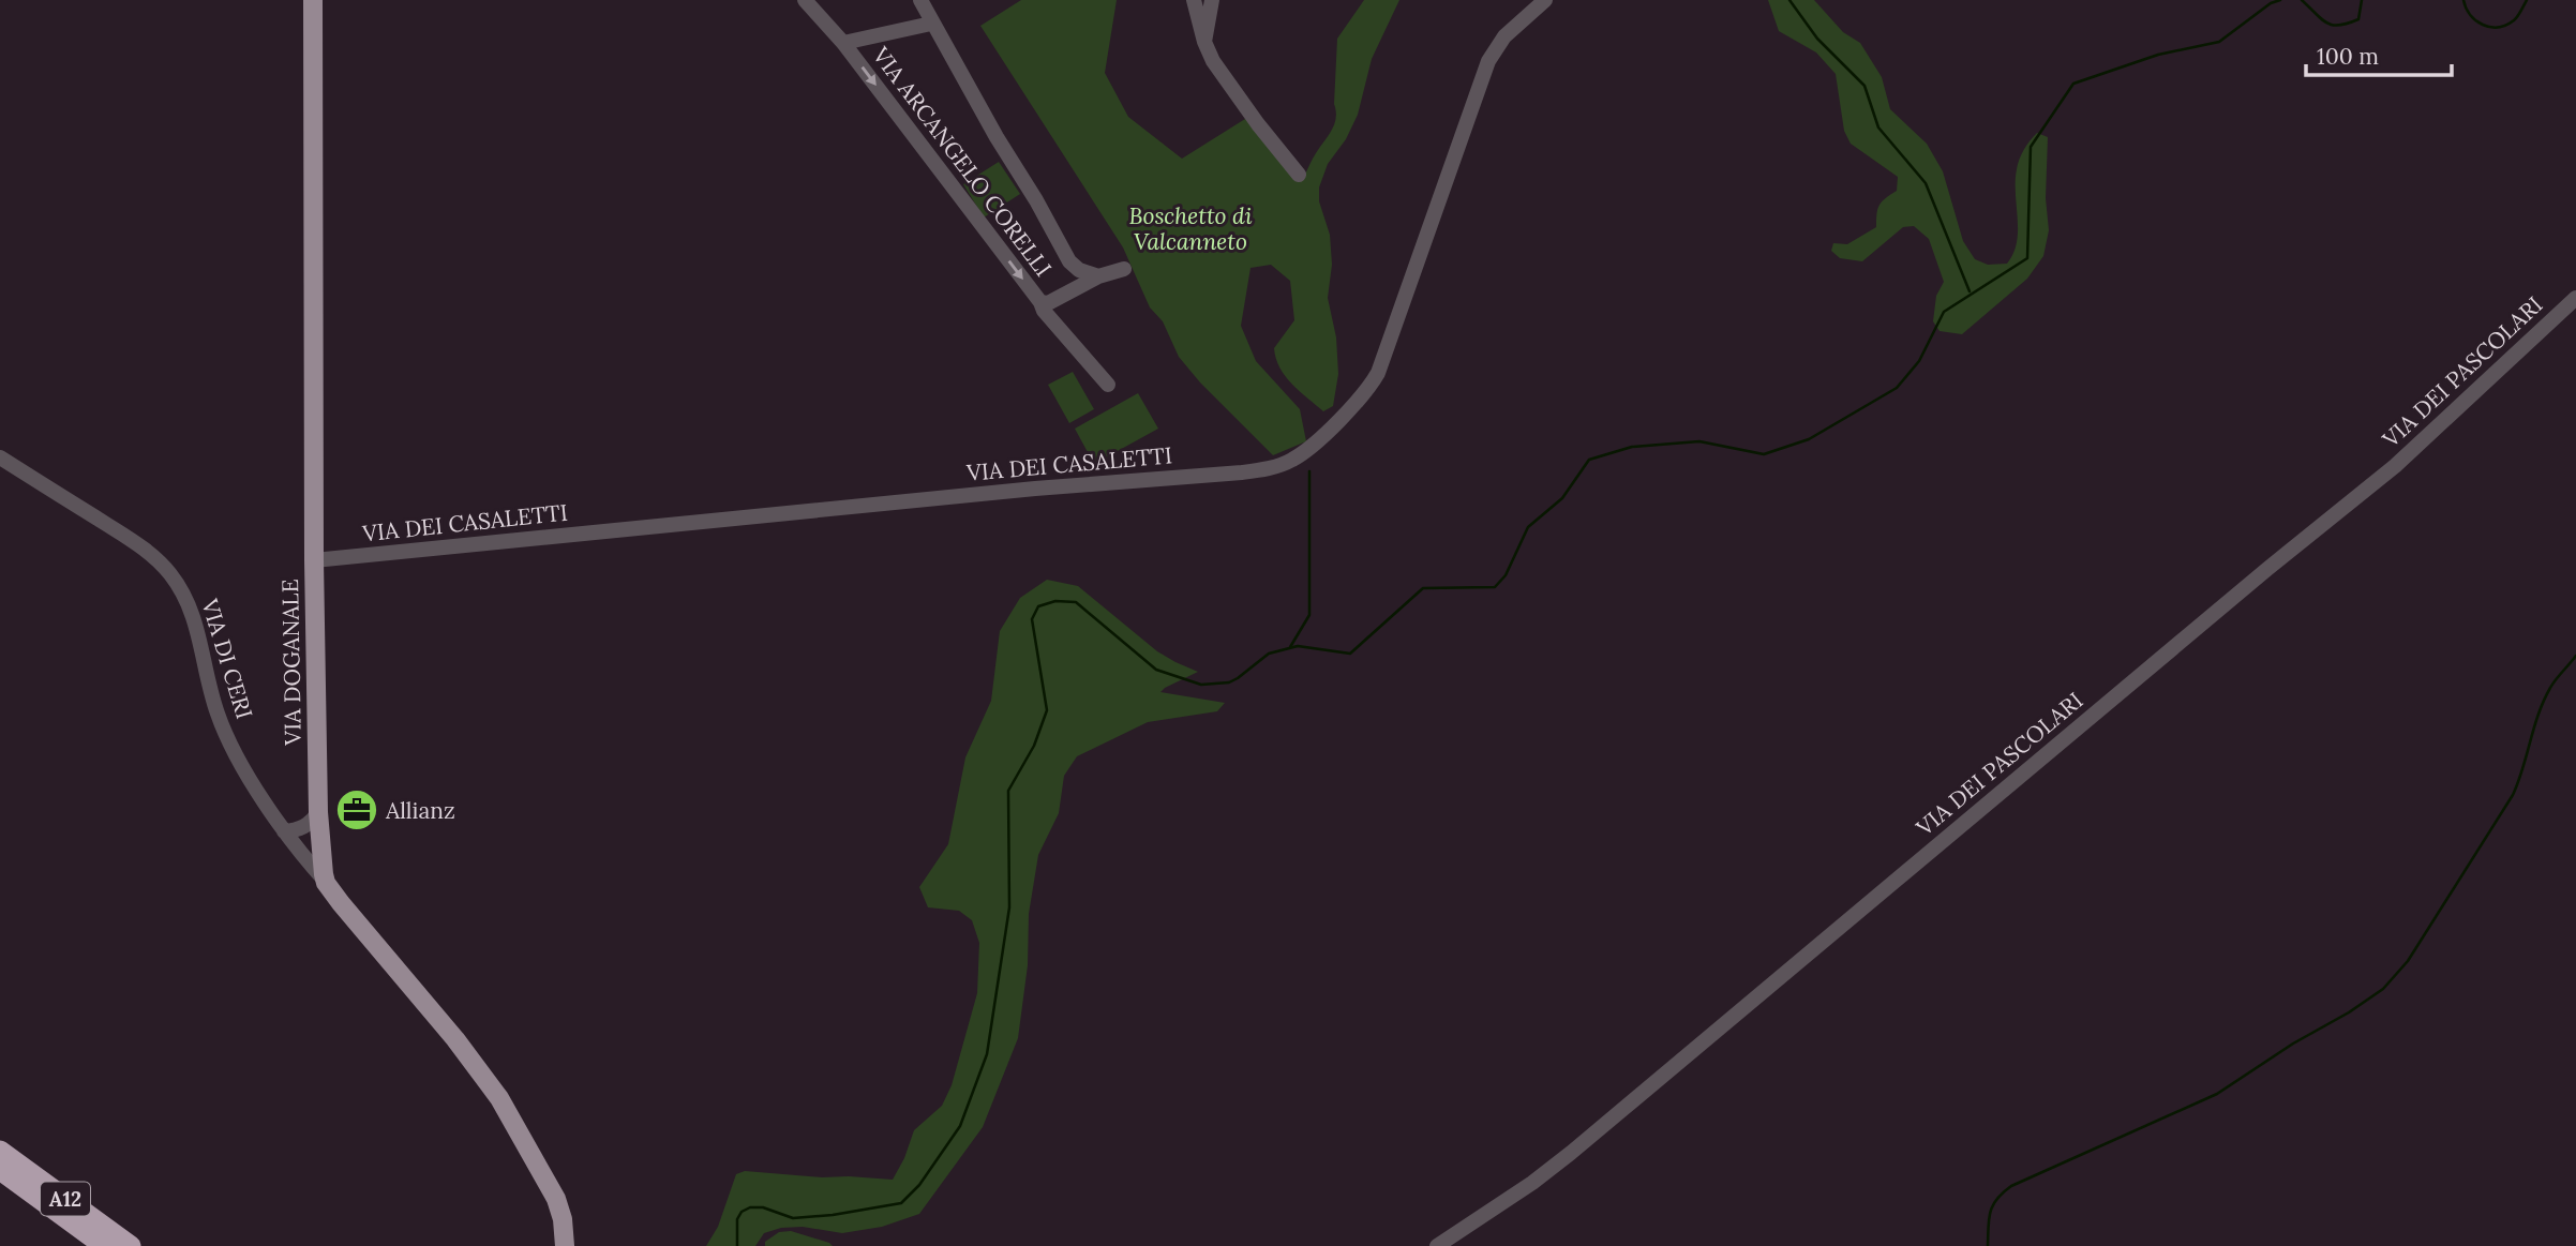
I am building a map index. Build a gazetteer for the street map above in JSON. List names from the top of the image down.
{
  "streets": {
    "highway": ["A12"],
    "main road": ["VIA DOGANALE"],
    "street": [
      "VIA ARCANGELO CORELLI",
      "VIA DEI PASCOLARI",
      "VIA DEI CASALETTI",
      "VIA DI CERI"
    ]
  },
  "crossings": [
    ["VIA DEI CASALETTI", "VIA DOGANALE"]
  ],
  "parks": ["Boschetto di Valcanneto"],
  "places": {
    "office": ["Allianz"]
  },
  "scale_bar": "100 m"
}
